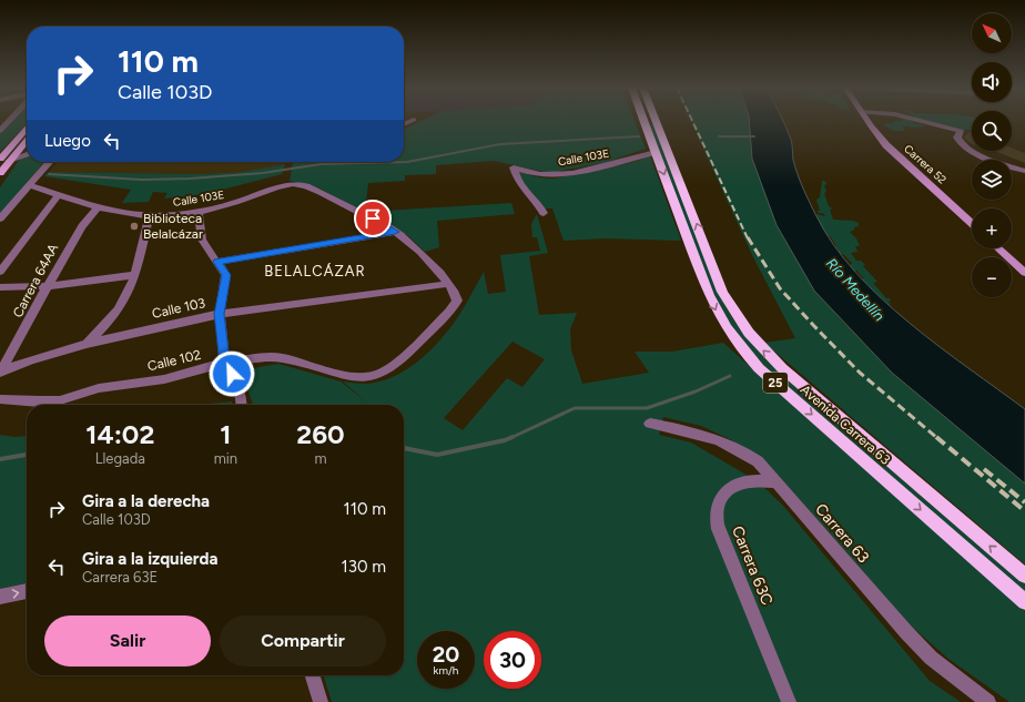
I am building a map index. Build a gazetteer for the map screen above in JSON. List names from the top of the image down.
{
  "streets": {
    "highway": ["25", "Avenida Carrera 63"],
    "main road": ["Carrera 52"],
    "street": [
      "Calle 103E",
      "Carrera 64AA",
      "Calle 103",
      "Calle 102",
      "Carrera 63",
      "Carrera 63C"
    ]
  },
  "crossings": [
    ["Calle 103E", "Carrera 64AA"],
    ["Calle 103E", "Avenida Carrera 63"],
    ["Carrera 64AA", "Calle 103"],
    ["Calle 103", "Calle 102"],
    ["Carrera 63", "Carrera 63C"]
  ],
  "districts": ["BELALCÁZAR"],
  "water": ["Río Medellín"],
  "places": ["Biblioteca Belalcázar"],
  "north": "top left",
  "page": {
    "map_buttons": ["+", "−"],
    "turn": ["110 m", "Calle 103D"],
    "then": "Luego",
    "eta": [
      "14:02",
      "Llegada",
      "1",
      "min",
      "260",
      "m"
    ],
    "list": [
      {
        "name": "Gira a la derecha",
        "note": "Calle 103D",
        "value": "110 m"
      },
      {
        "name": "Gira a la izquierda",
        "note": "Carrera 63E",
        "value": "130 m"
      }
    ],
    "buttons": ["Salir", "Compartir"],
    "speed": "20 km/h",
    "limit": "30"
  }
}
